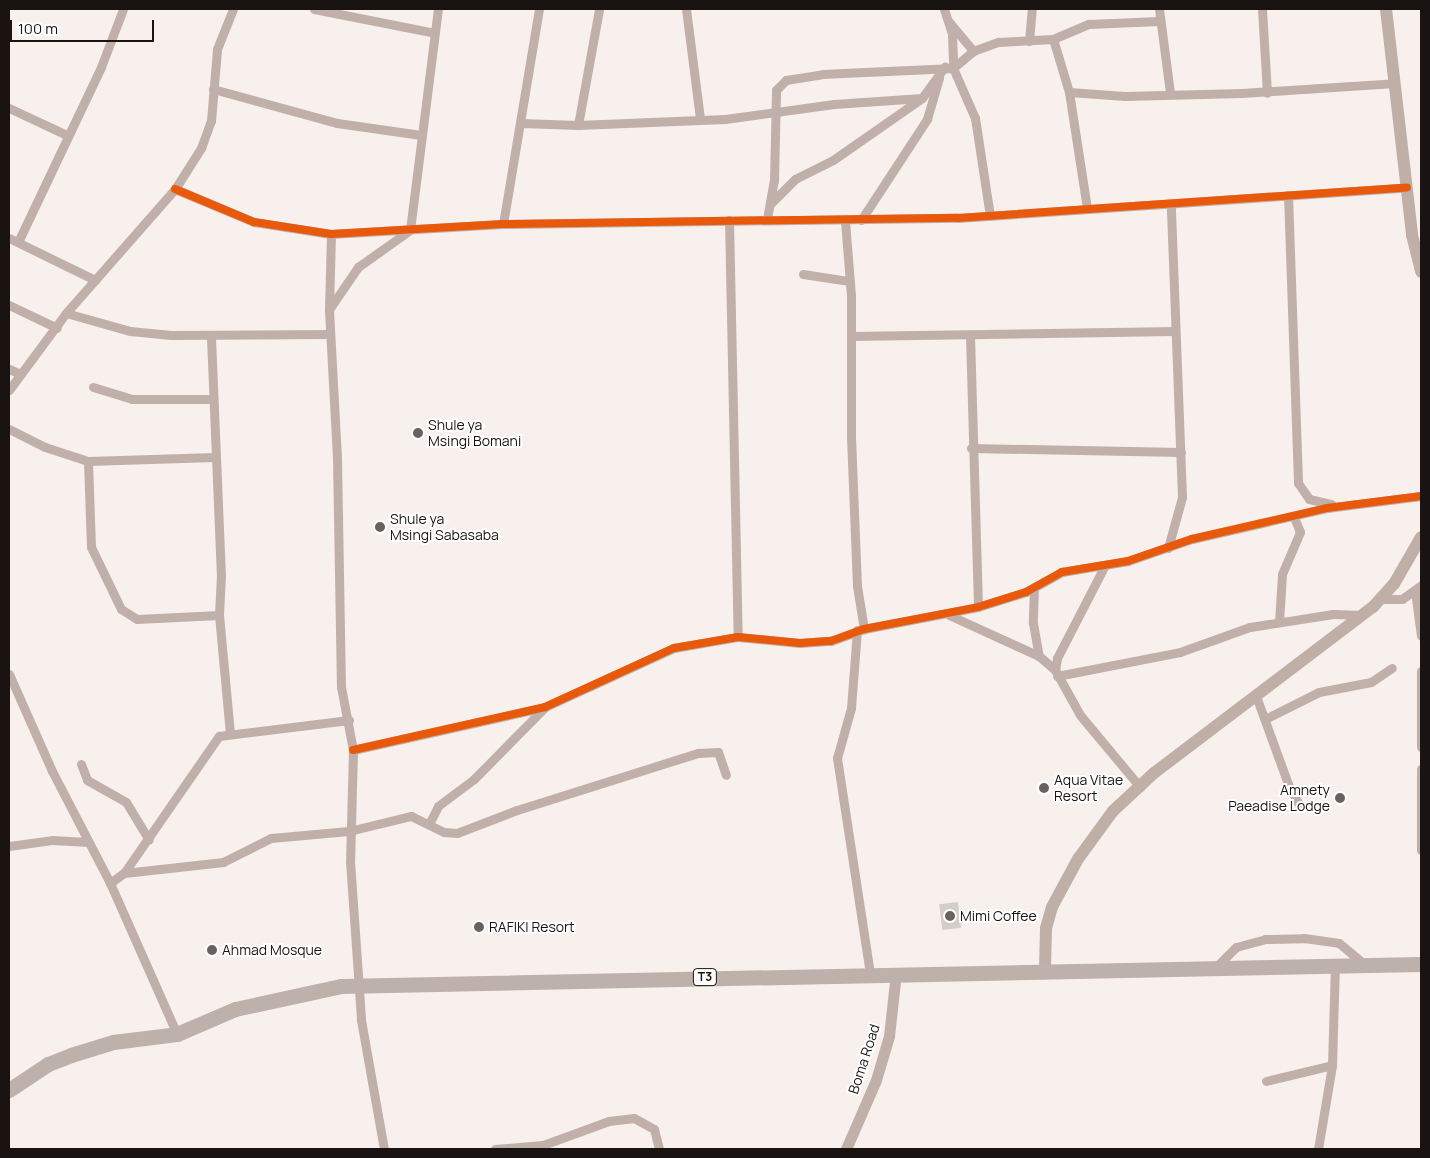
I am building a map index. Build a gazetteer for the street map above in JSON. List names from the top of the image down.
{
  "streets": {
    "highway": ["T3"],
    "street": ["Boma Road"]
  },
  "crossings": [
    ["T3", "Boma Road"]
  ],
  "places": [
    "Shule ya Msingi Bomani",
    "Shule ya Msingi Sabasaba",
    "Aqua Vitae Resort",
    "Amnety Paeadise Lodge",
    "Mimi Coffee",
    "RAFIKI Resort",
    "Ahmad Mosque"
  ],
  "scale_bar": "100 m"
}
